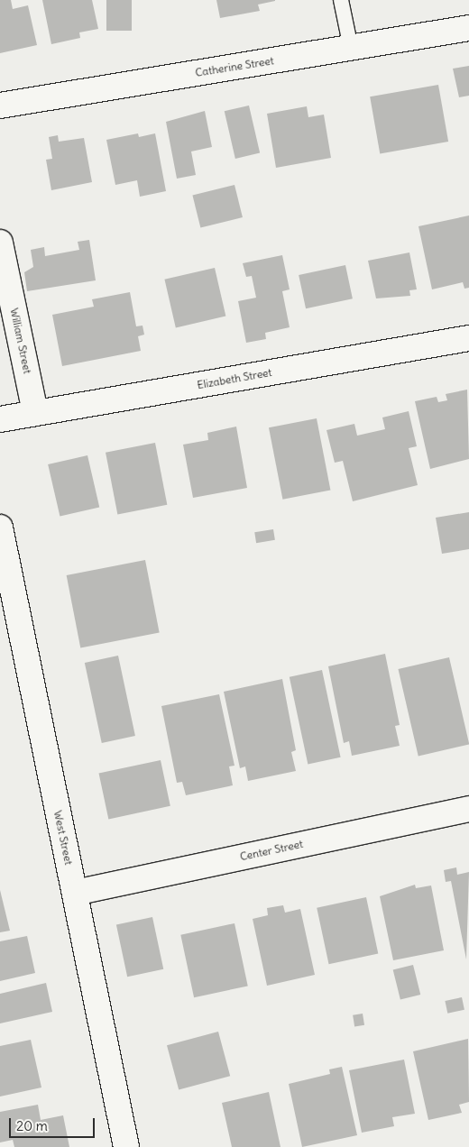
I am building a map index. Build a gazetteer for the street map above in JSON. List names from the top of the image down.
{
  "streets": {
    "street": [
      "Catherine Street",
      "William Street",
      "Elizabeth Street",
      "West Street",
      "Center Street"
    ]
  },
  "crossings": [
    ["William Street", "Elizabeth Street"],
    ["West Street", "Center Street"]
  ],
  "scale_bar": "20 m"
}
